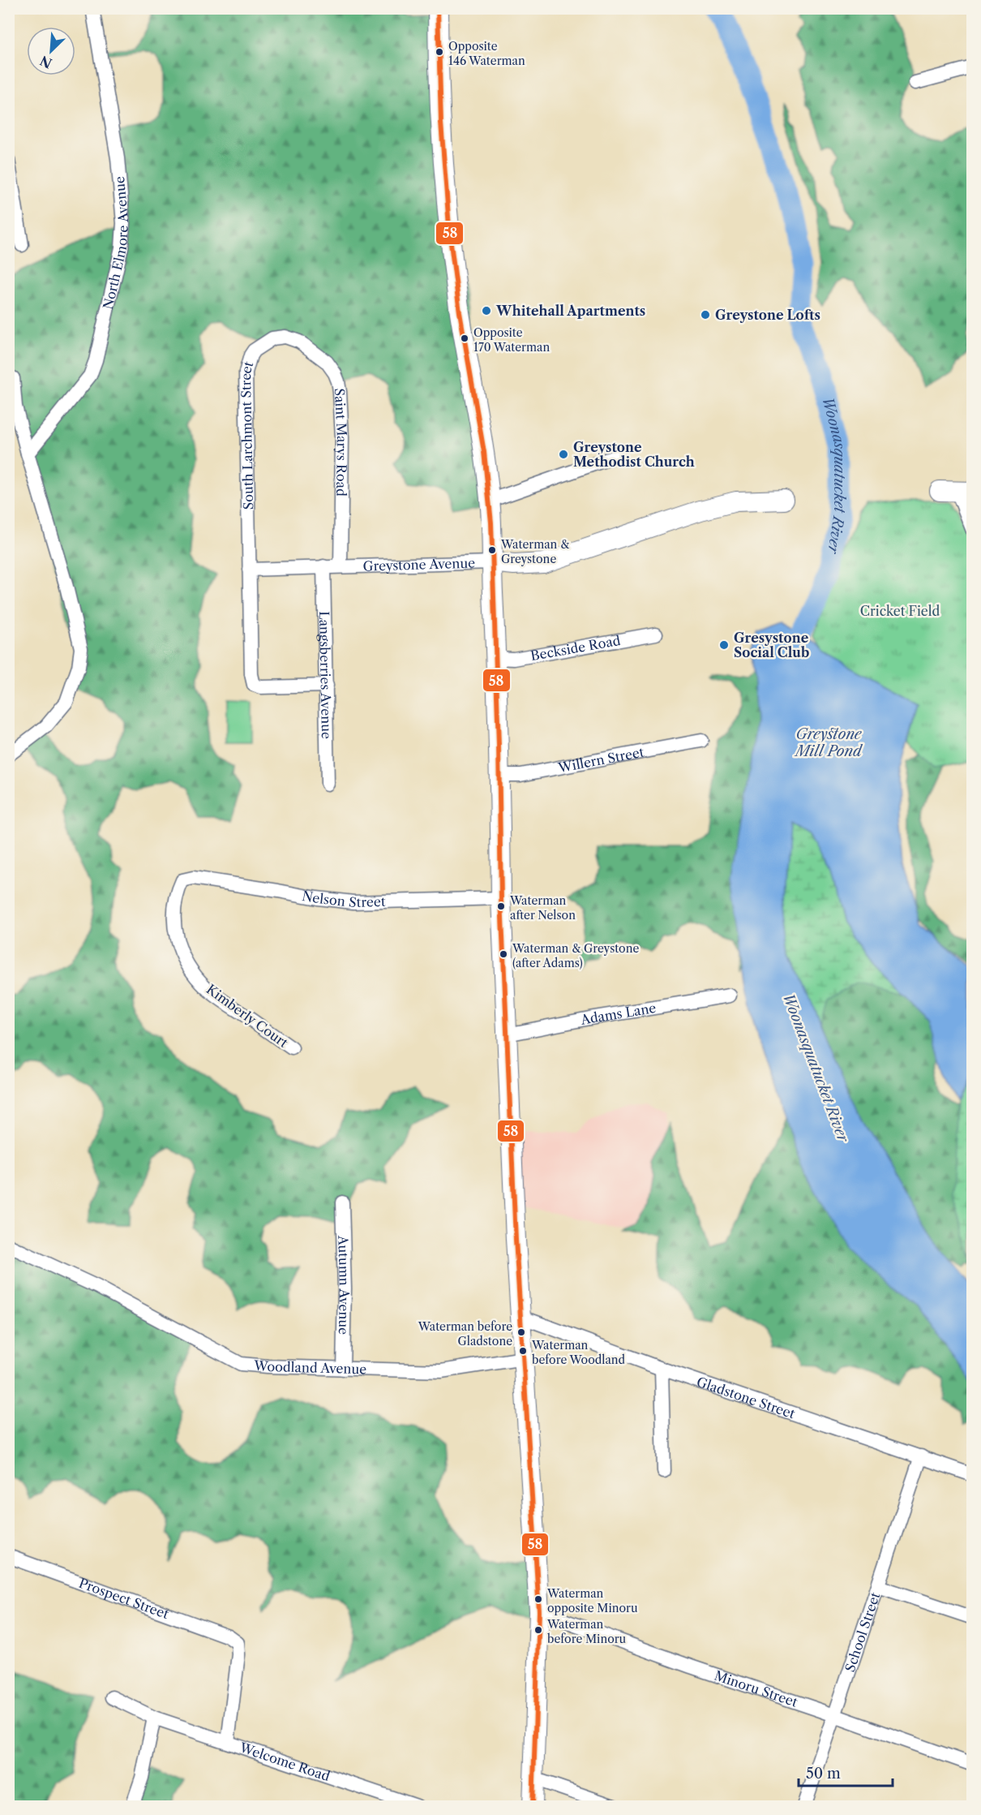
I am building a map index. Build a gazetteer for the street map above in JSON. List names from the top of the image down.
{
  "streets": {
    "main road": ["Greystone Avenue"],
    "street": [
      "North Elmore Avenue",
      "South Larchmont Street",
      "Saint Marys Road",
      "Beckside Road",
      "Langsberries Avenue",
      "Willern Street",
      "Nelson Street",
      "Adams Lane",
      "Kimberly Court",
      "Autumn Avenue",
      "Woodland Avenue",
      "Gladstone Street",
      "Prospect Street",
      "School Street",
      "Minoru Street",
      "Welcome Road"
    ]
  },
  "crossings": [
    ["South Larchmont Street", "Saint Marys Road"],
    ["South Larchmont Street", "Greystone Avenue"],
    ["South Larchmont Street", "Langsberries Avenue"],
    ["Saint Marys Road", "Greystone Avenue"],
    ["Greystone Avenue", "Langsberries Avenue"],
    ["Nelson Street", "Kimberly Court"],
    ["Autumn Avenue", "Woodland Avenue"],
    ["Gladstone Street", "School Street"],
    ["Prospect Street", "Welcome Road"],
    ["School Street", "Minoru Street"]
  ],
  "water": ["Woonasquatucket River", "Greystone Mill Pond"],
  "parks": ["Cricket Field"],
  "places": [
    "Opposite 146 Waterman",
    "Whitehall Apartments",
    "Greystone Lofts",
    "Opposite 170 Waterman",
    "Greystone Methodist Church",
    "Waterman & Greystone",
    "Gresystone Social Club",
    "Waterman after Nelson",
    "Waterman & Greystone (after Adams)",
    "Waterman before Gladstone",
    "Waterman before Woodland",
    "Waterman opposite Minoru",
    "Waterman before Minoru"
  ],
  "lines": ["transit line 58"],
  "scale_bar": "50 m",
  "north": "bottom left"
}
